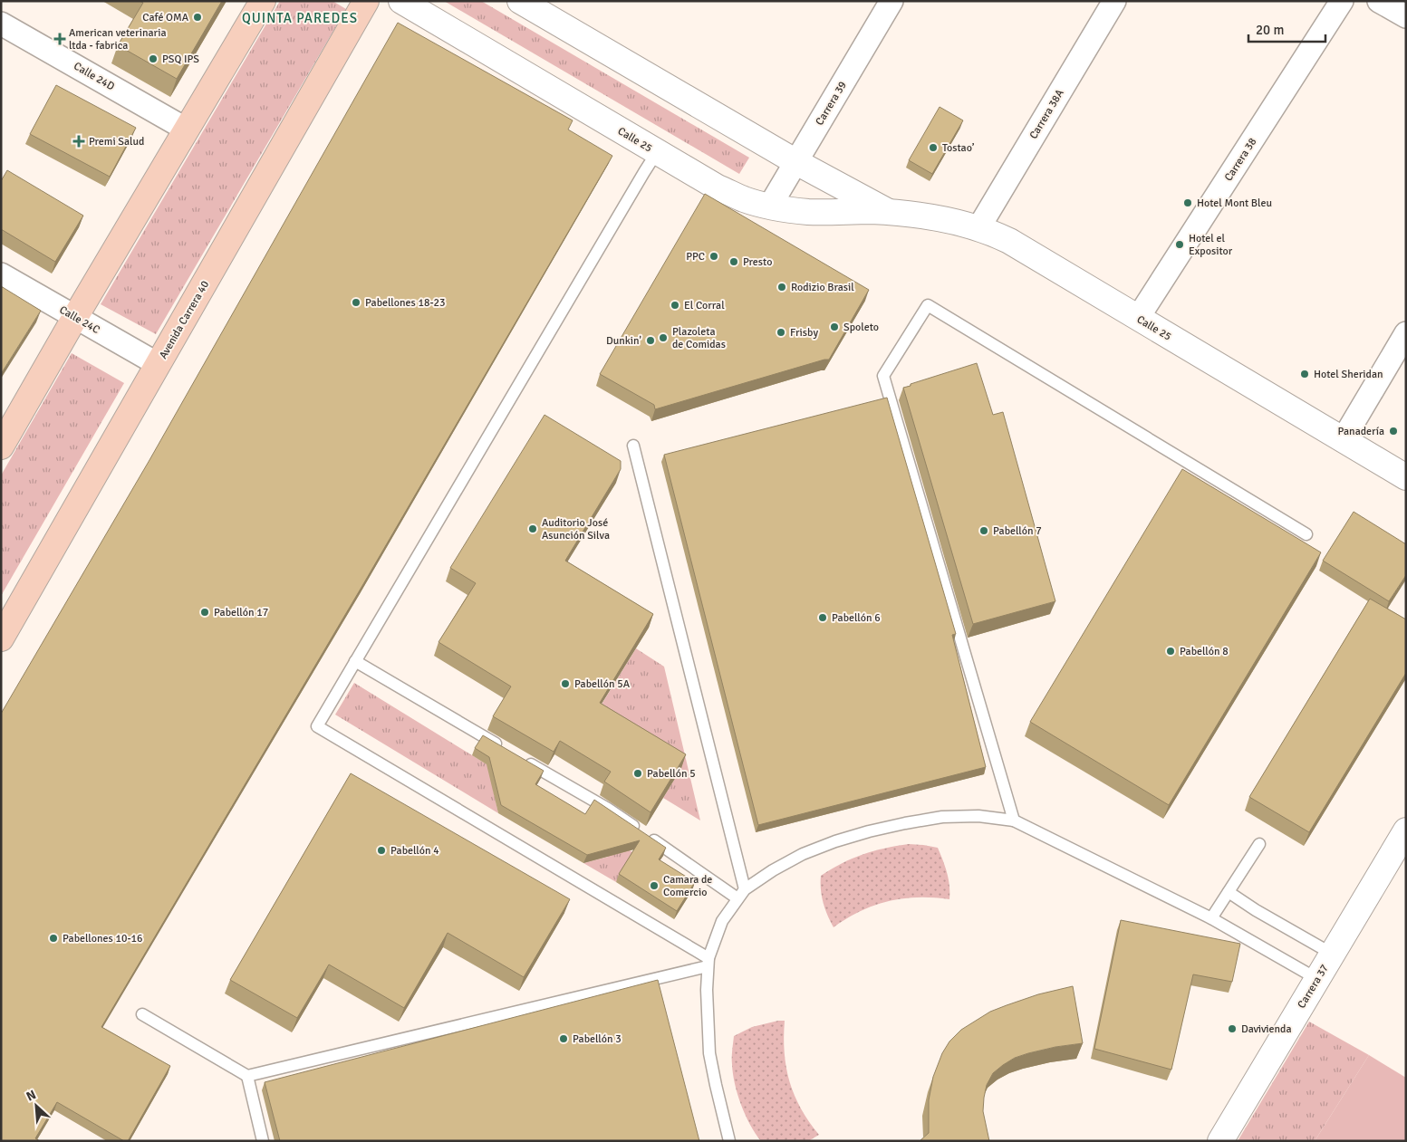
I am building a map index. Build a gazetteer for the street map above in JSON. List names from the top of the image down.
{
  "streets": {
    "main road": ["Avenida Carrera 40"],
    "street": [
      "Calle 24D",
      "Carrera 39",
      "Carrera 38A",
      "Calle 25",
      "Carrera 38",
      "Calle 24C",
      "Carrera 37"
    ]
  },
  "crossings": [
    ["Carrera 39", "Calle 25"],
    ["Carrera 38A", "Calle 25"],
    ["Calle 25", "Carrera 38"],
    ["Calle 24C", "Avenida Carrera 40"]
  ],
  "districts": ["QUINTA PAREDES"],
  "places": {
    "other": [
      "Café OMA",
      "PSQ IPS",
      "Tostao’",
      "Hotel Mont Bleu",
      "Hotel el Expositor",
      "PPC",
      "Presto",
      "Rodizio Brasil",
      "Pabellones 18-23",
      "El Corral",
      "Spoleto",
      "Frisby",
      "Plazoleta de Comidas",
      "Dunkin'",
      "Hotel Sheridan",
      "Panadería",
      "Auditorio José Asunción Silva",
      "Pabellón 7",
      "Pabellón 17",
      "Pabellón 6",
      "Pabellón 8",
      "Pabellón 5A",
      "Pabellón 5",
      "Pabellón 4",
      "Camara de Comercio",
      "Pabellones 10-16",
      "Davivienda",
      "Pabellón 3"
    ],
    "health": ["American veterinaria ltda - fabrica", "Premi Salud"]
  },
  "scale_bar": "20 m",
  "north": "top left"
}
